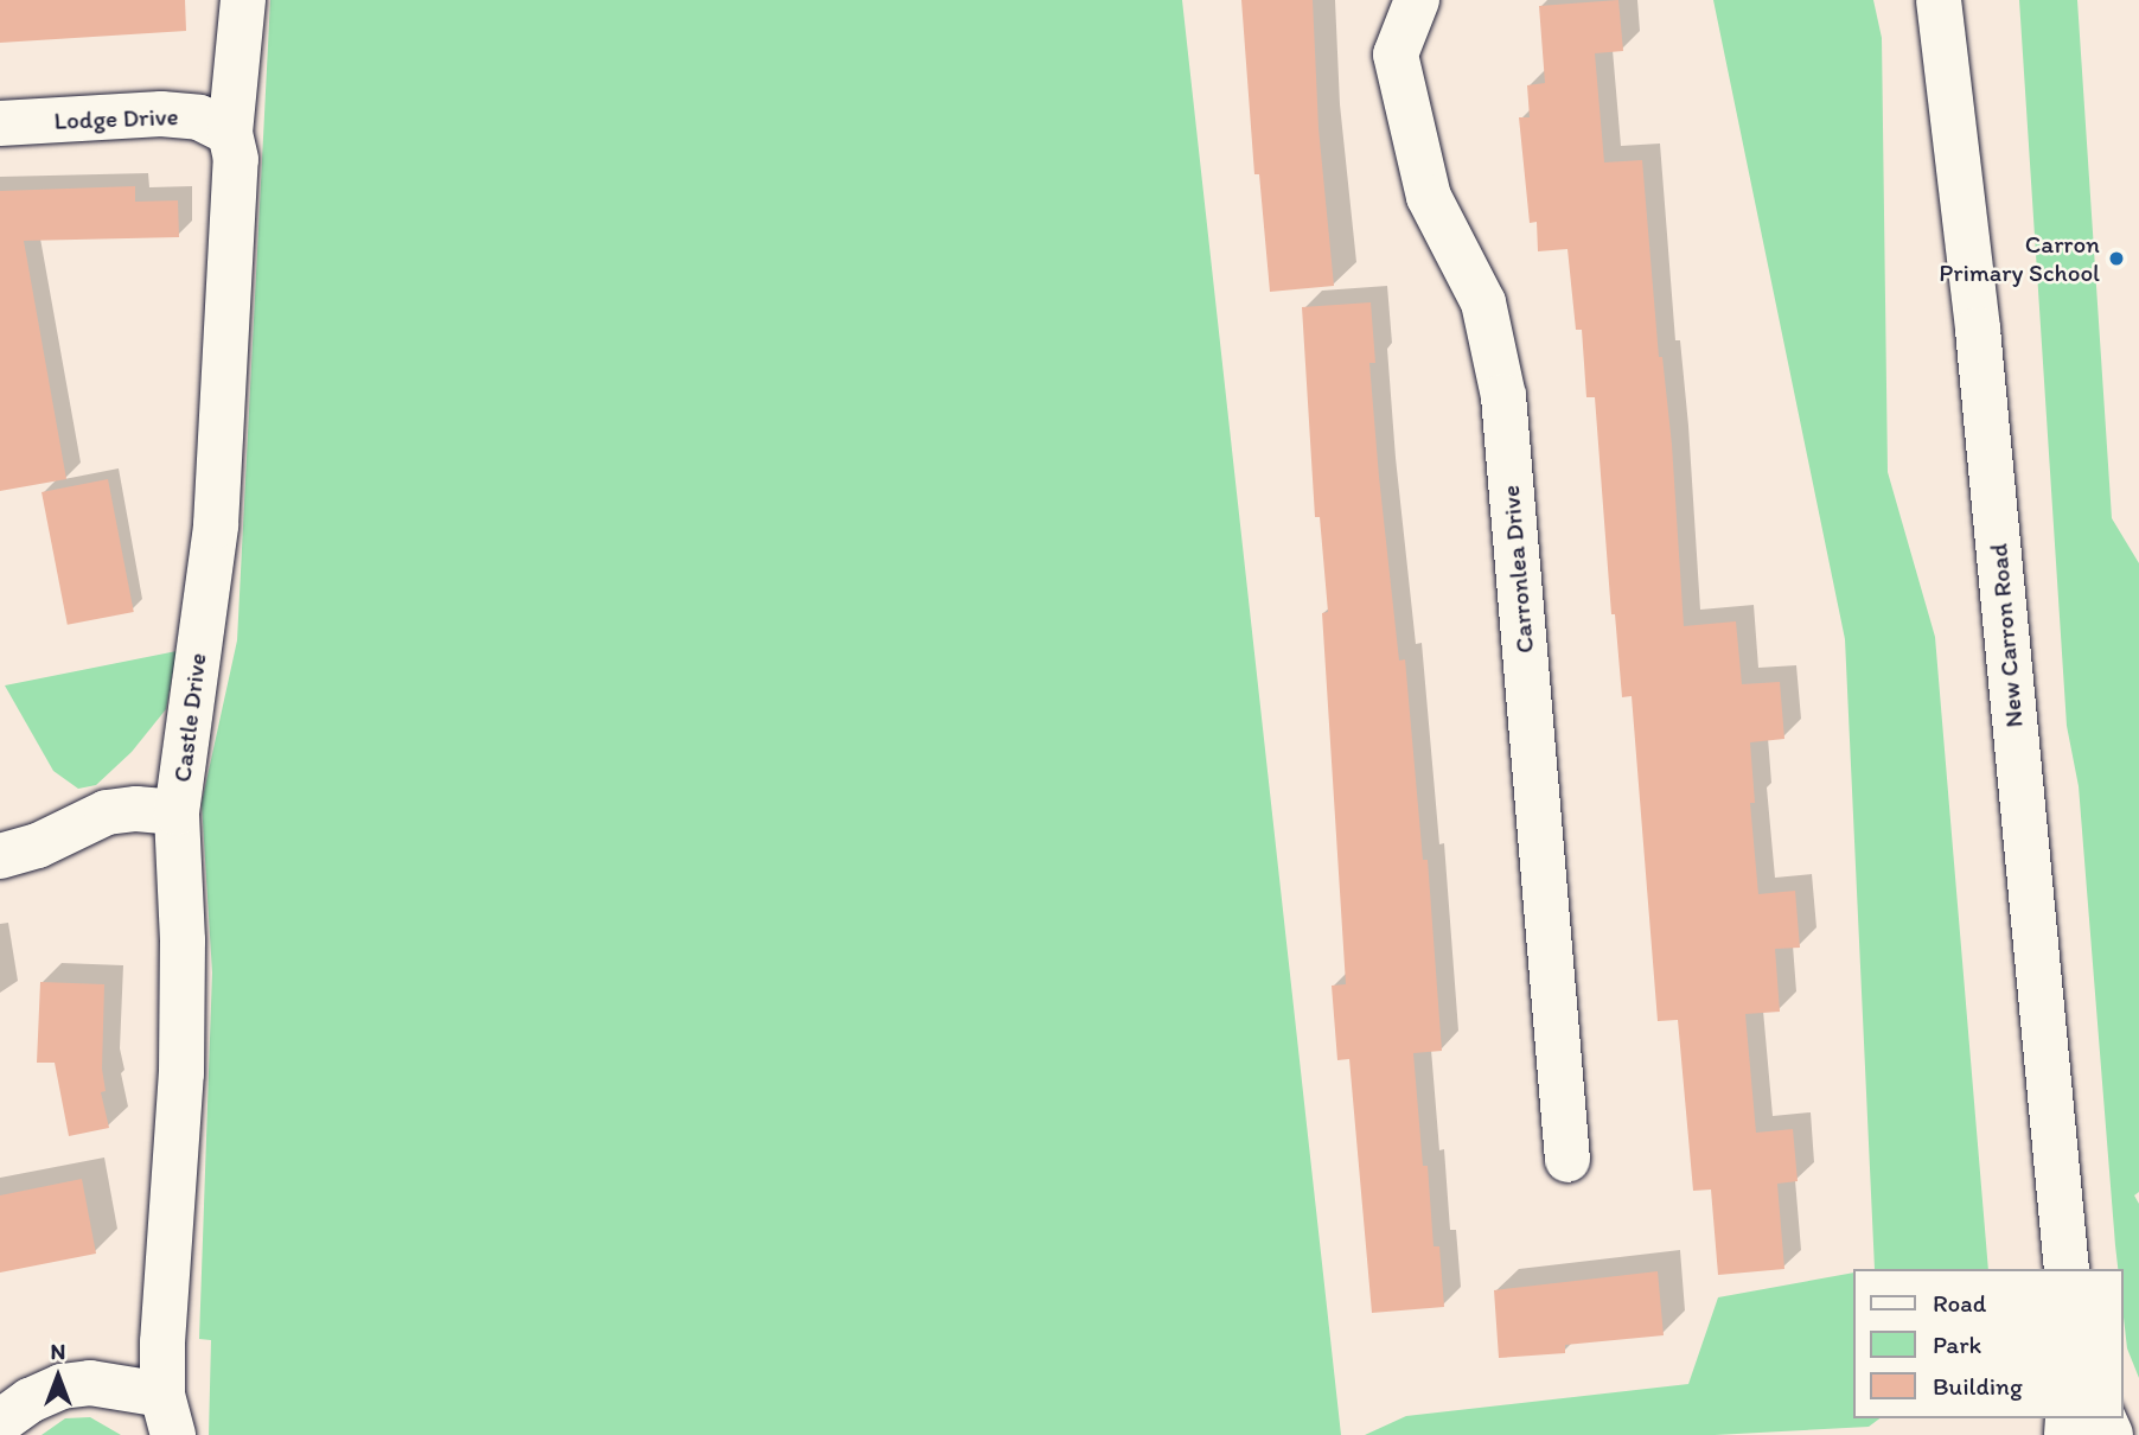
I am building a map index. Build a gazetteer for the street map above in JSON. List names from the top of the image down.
{
  "streets": {
    "street": [
      "Lodge Drive",
      "Carronlea Drive",
      "New Carron Road",
      "Castle Drive"
    ]
  },
  "crossings": [
    ["Lodge Drive", "Castle Drive"]
  ],
  "places": ["Carron Primary School"],
  "legend": ["Road", "Park", "Building"],
  "north": "top"
}
